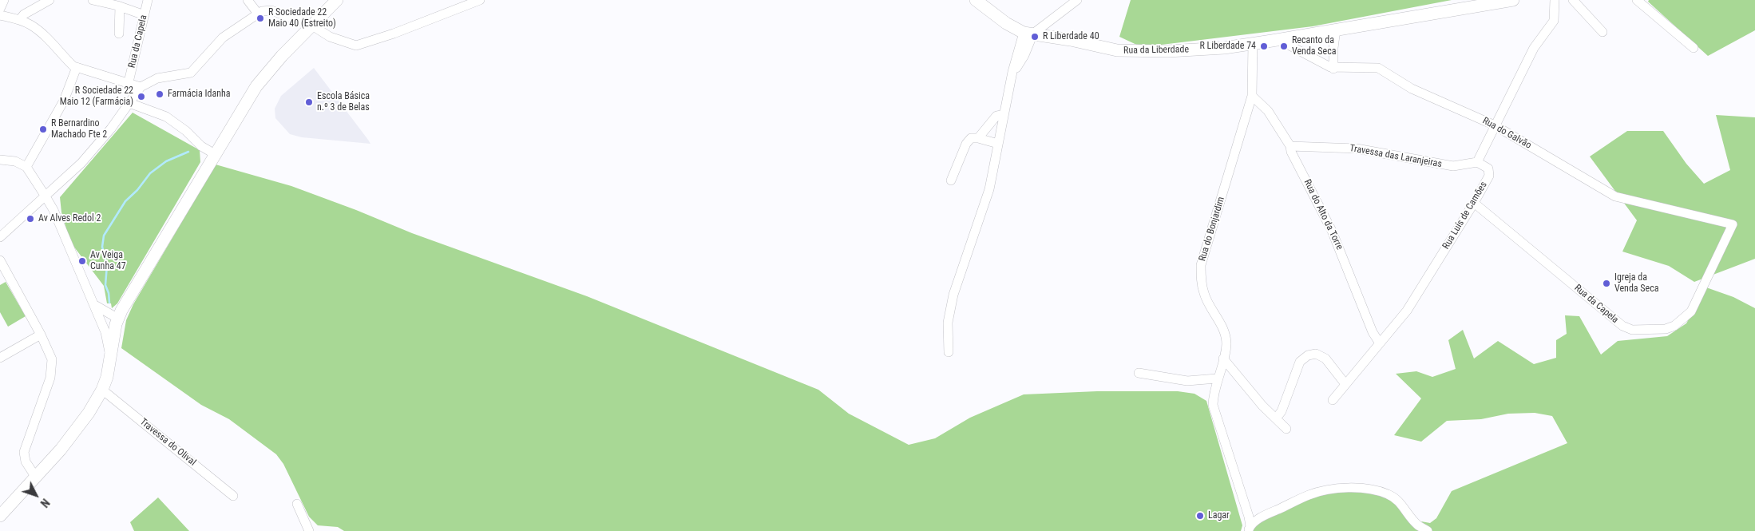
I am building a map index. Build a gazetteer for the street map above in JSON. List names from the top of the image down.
{
  "streets": {
    "street": [
      "Rua da Capela",
      "Rua da Liberdade",
      "Rua do Galvão",
      "Travessa das Laranjeiras",
      "Rua do Alto da Torre",
      "Rua Luís de Camões",
      "Rua do Bonjardim",
      "Travessa do Olival"
    ]
  },
  "crossings": [
    ["Rua da Capela", "Rua do Galvão"],
    ["Rua da Capela", "Rua Luís de Camões"],
    ["Rua da Liberdade", "Rua do Galvão"],
    ["Rua da Liberdade", "Rua do Bonjardim"],
    ["Travessa das Laranjeiras", "Rua do Alto da Torre"],
    ["Travessa das Laranjeiras", "Rua Luís de Camões"],
    ["Rua do Alto da Torre", "Rua Luís de Camões"],
    ["Rua do Alto da Torre", "Rua do Bonjardim"]
  ],
  "places": [
    "R Sociedade 22 Maio 40 (Estreito)",
    "R Liberdade 40",
    "R Liberdade 74",
    "Recanto da Venda Seca",
    "Farmácia Idanha",
    "R Sociedade 22 Maio 12 (Farmácia)",
    "Escola Básica n.º 3 de Belas",
    "R Bernardino Machado Fte 2",
    "Av Alves Redol 2",
    "Av Veiga Cunha 47",
    "Igreja da Venda Seca",
    "Lagar"
  ],
  "north": "bottom right"
}
